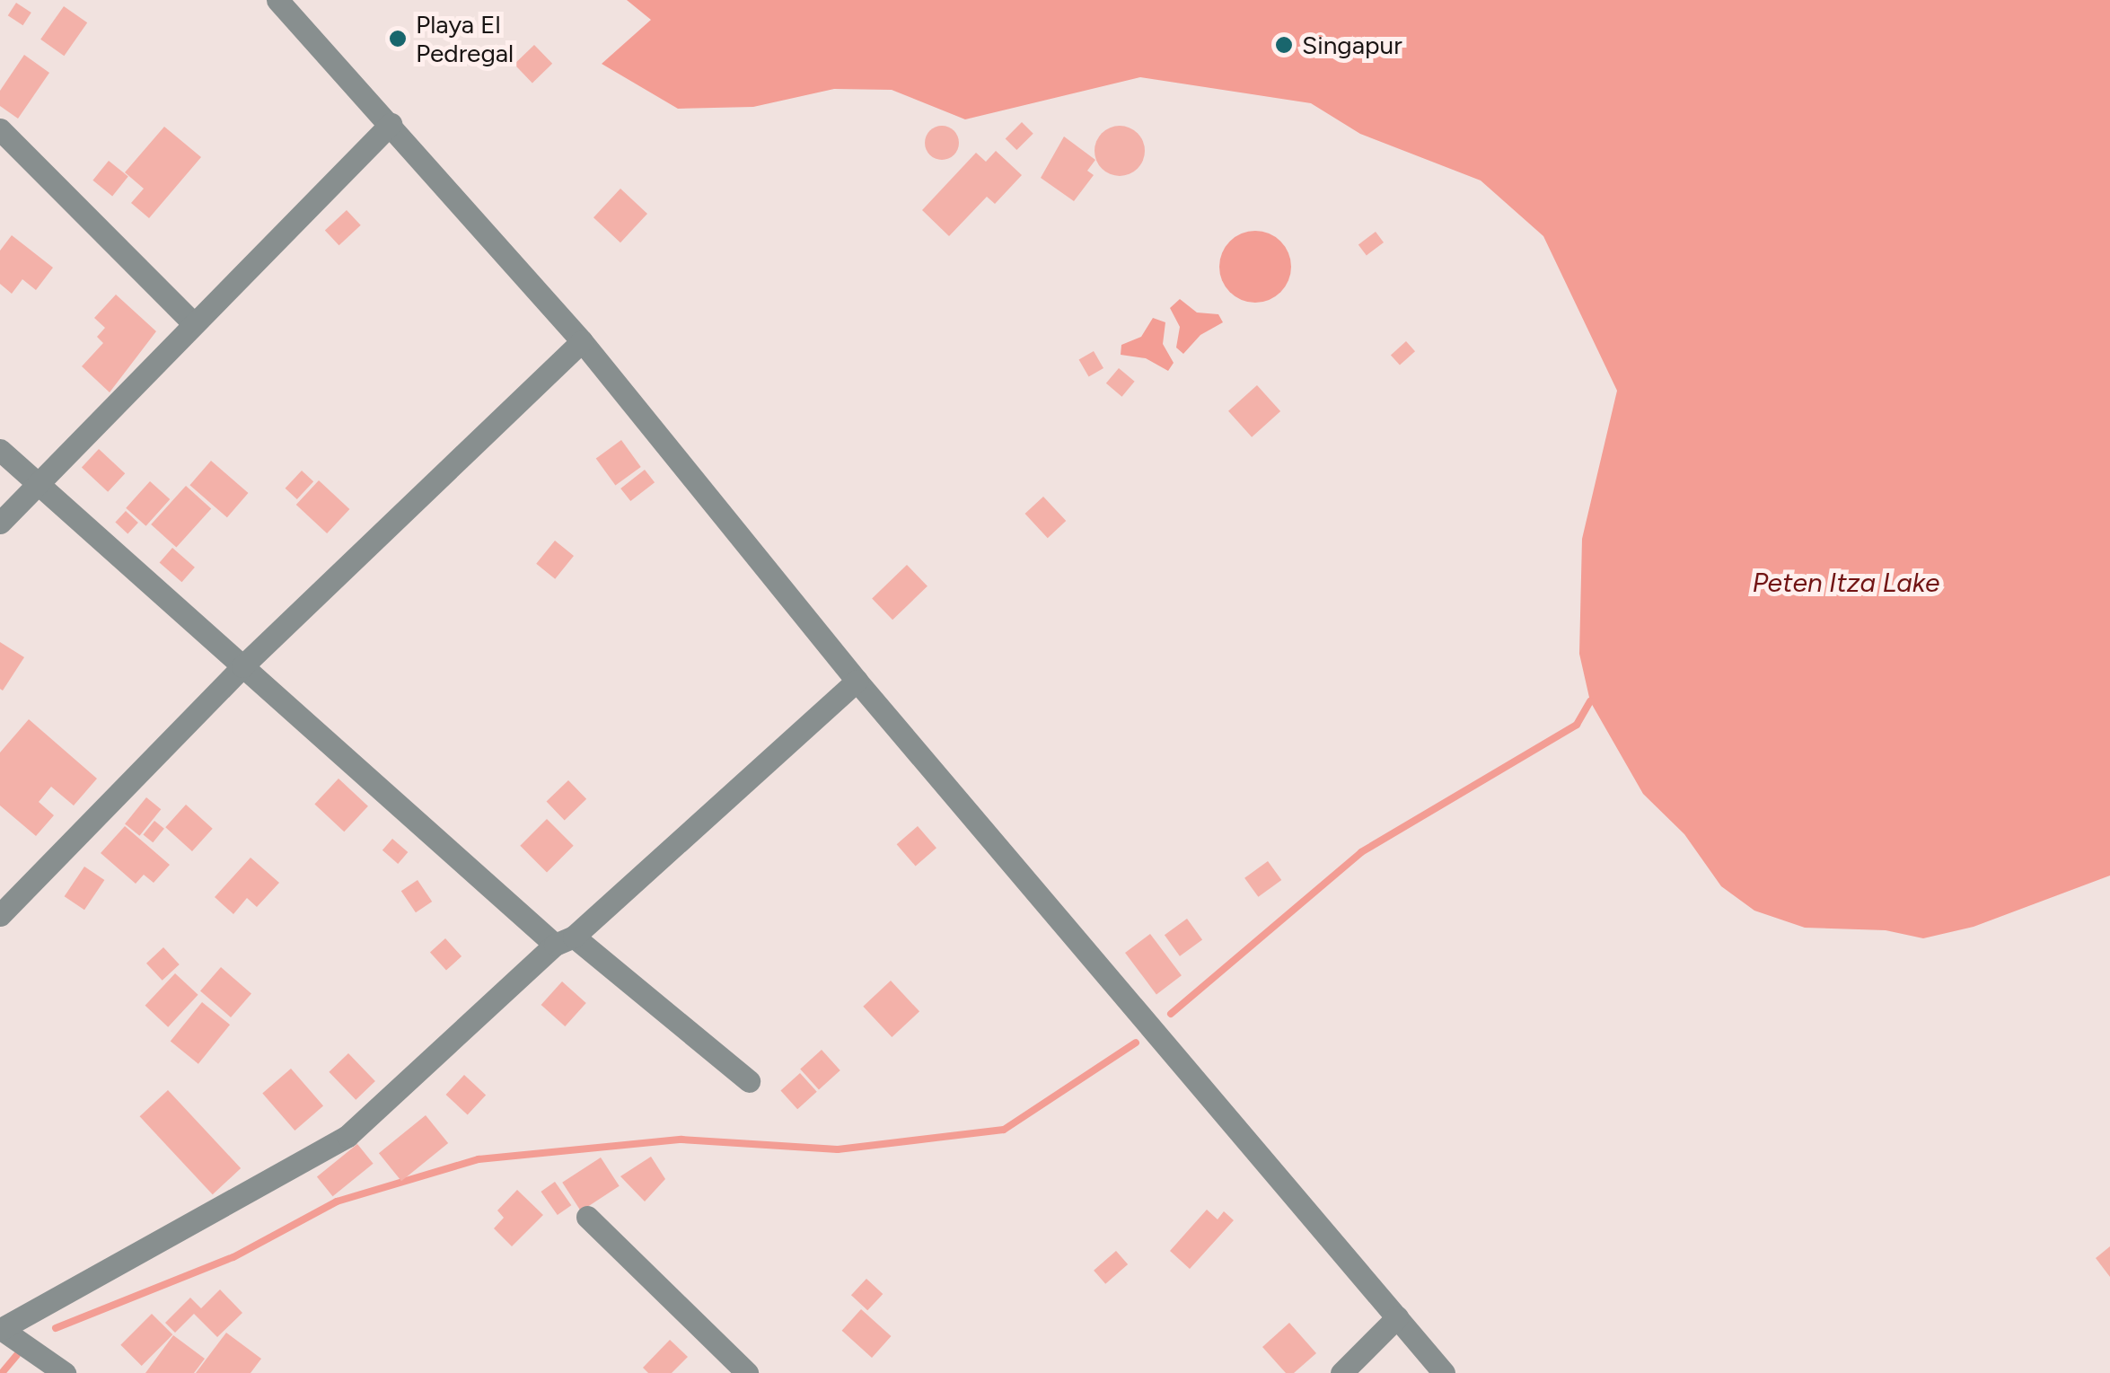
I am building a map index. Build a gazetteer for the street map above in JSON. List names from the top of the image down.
{
  "water": ["Peten Itza Lake"],
  "places": ["Playa El Pedregal", "Singapur"]
}
